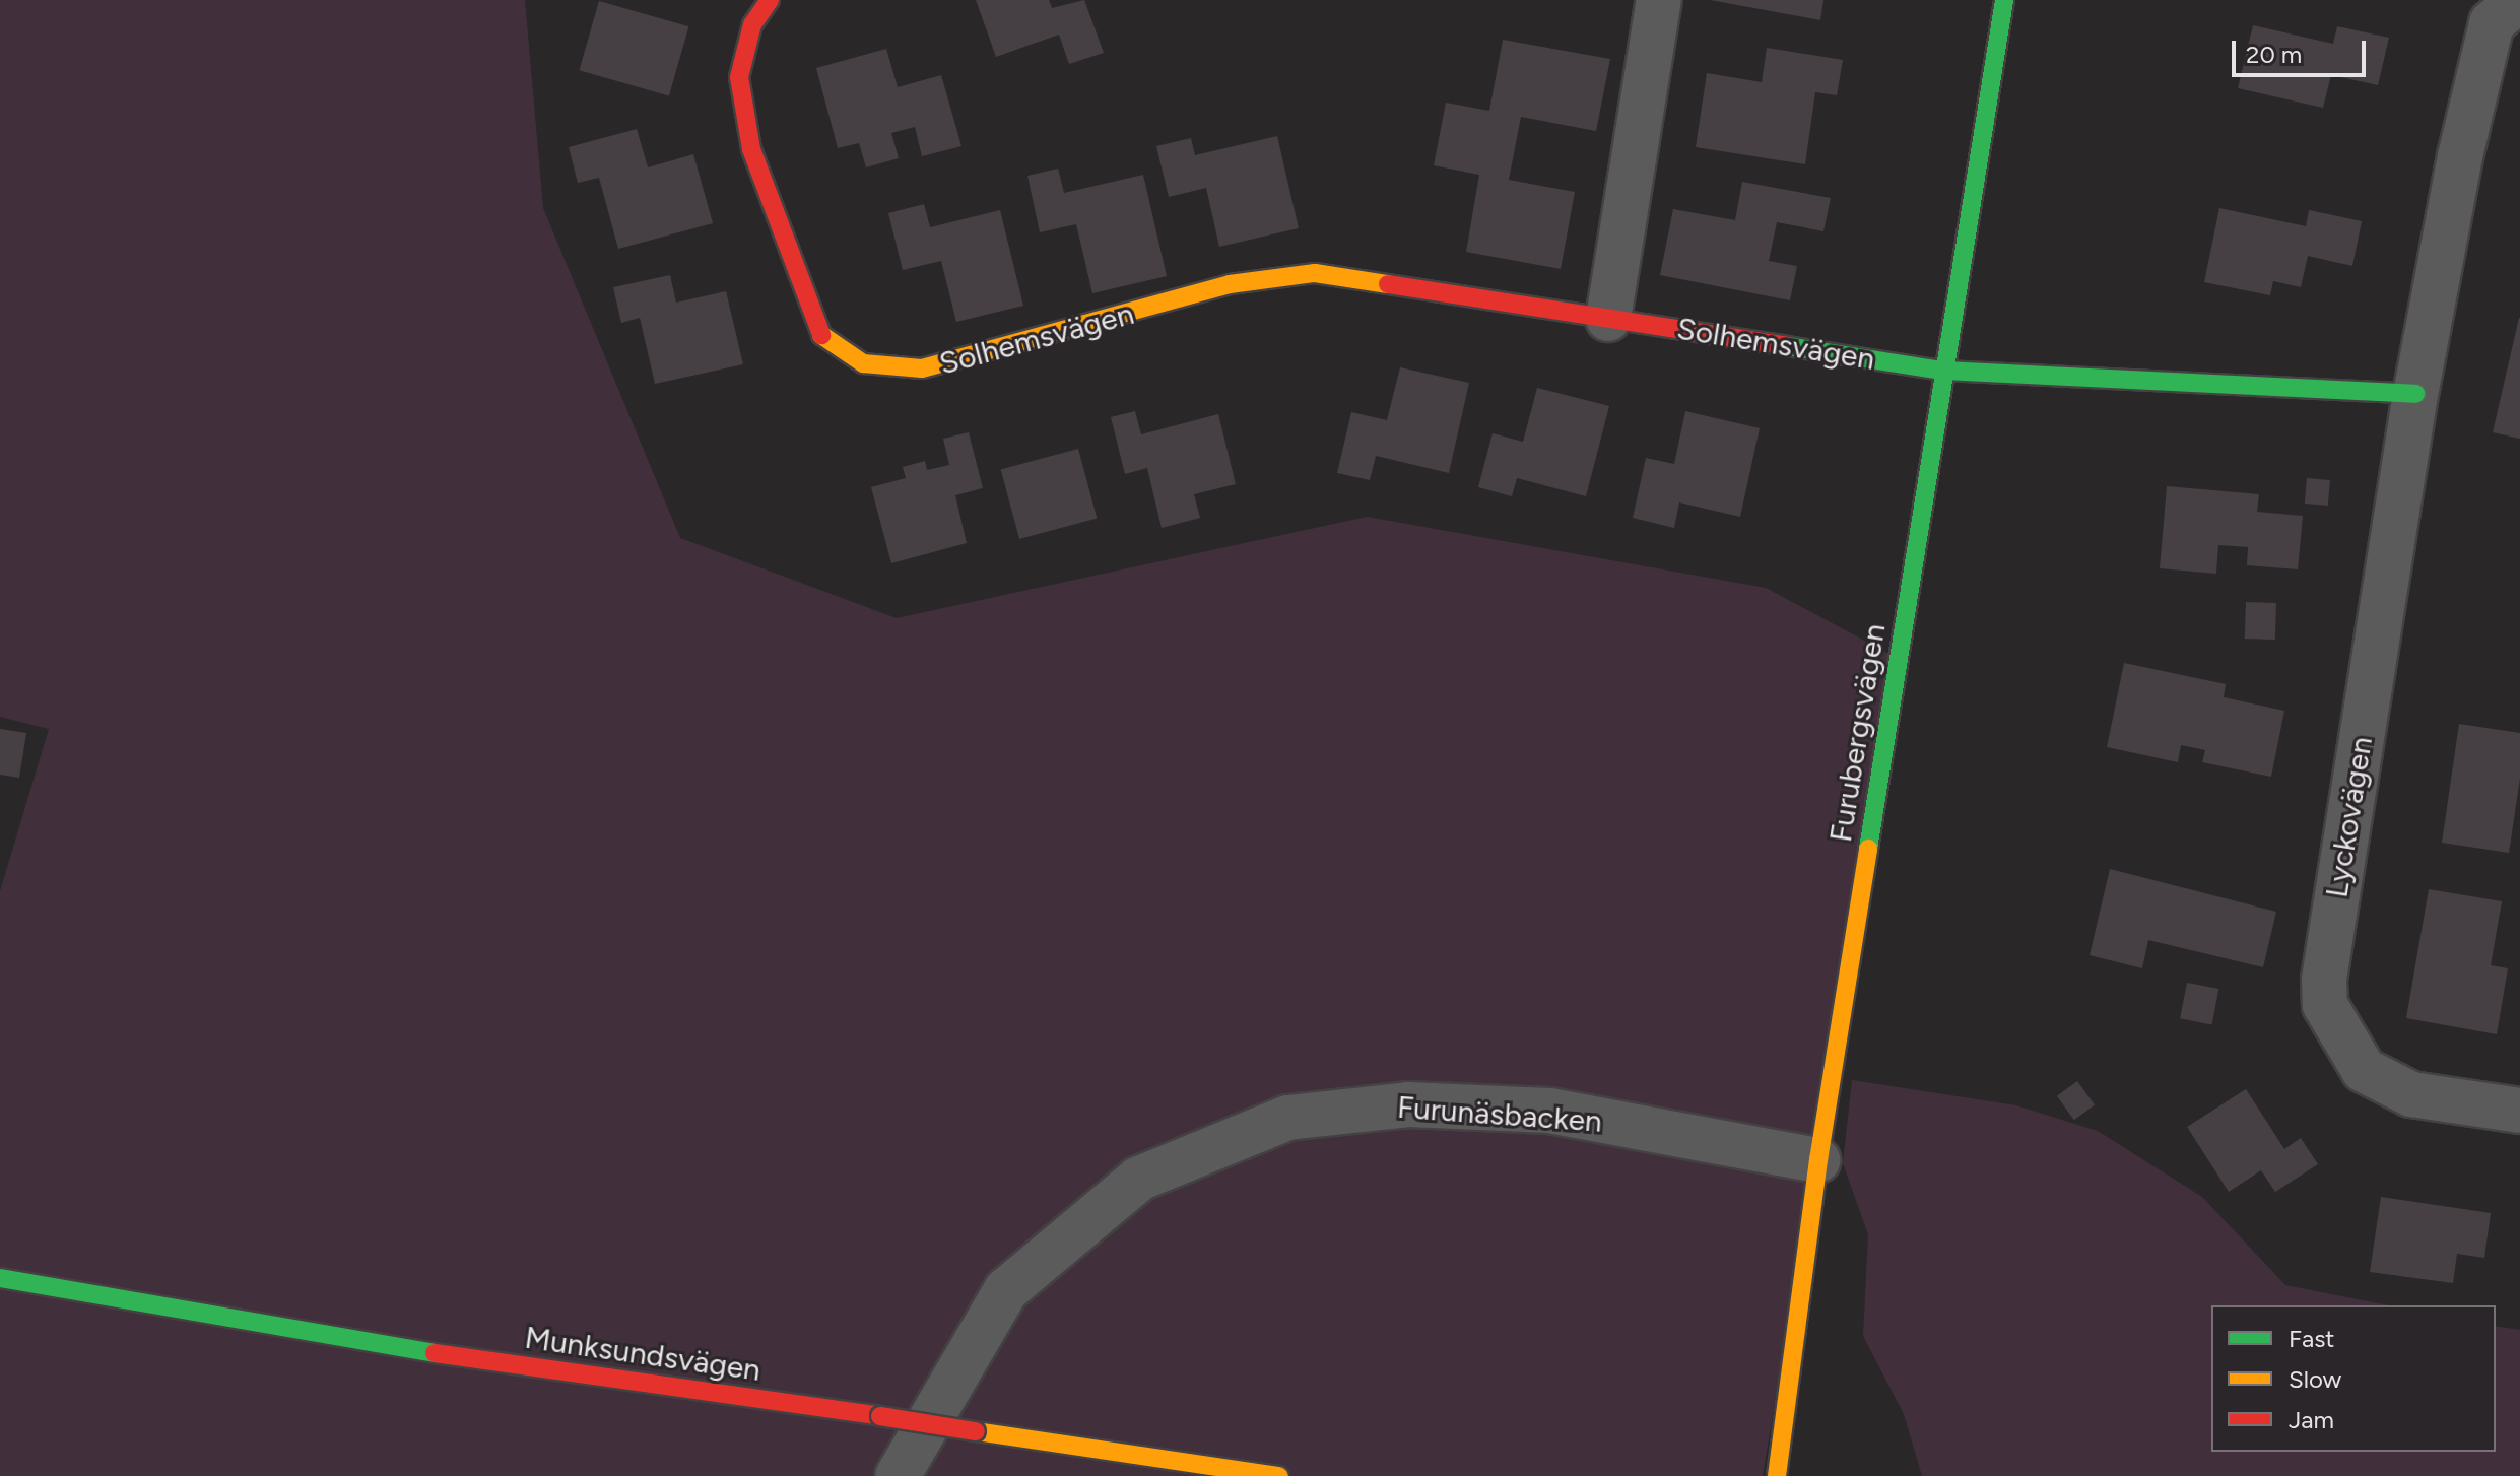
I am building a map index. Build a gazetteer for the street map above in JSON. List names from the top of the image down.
{
  "streets": {
    "street": [
      "Solhemsvägen",
      "Furubergsvägen",
      "Lyckovägen",
      "Furunäsbacken",
      "Munksundsvägen"
    ]
  },
  "crossings": [
    ["Solhemsvägen", "Furubergsvägen"],
    ["Furubergsvägen", "Furunäsbacken"]
  ],
  "legend": ["Fast", "Slow", "Jam"],
  "scale_bar": "20 m"
}
